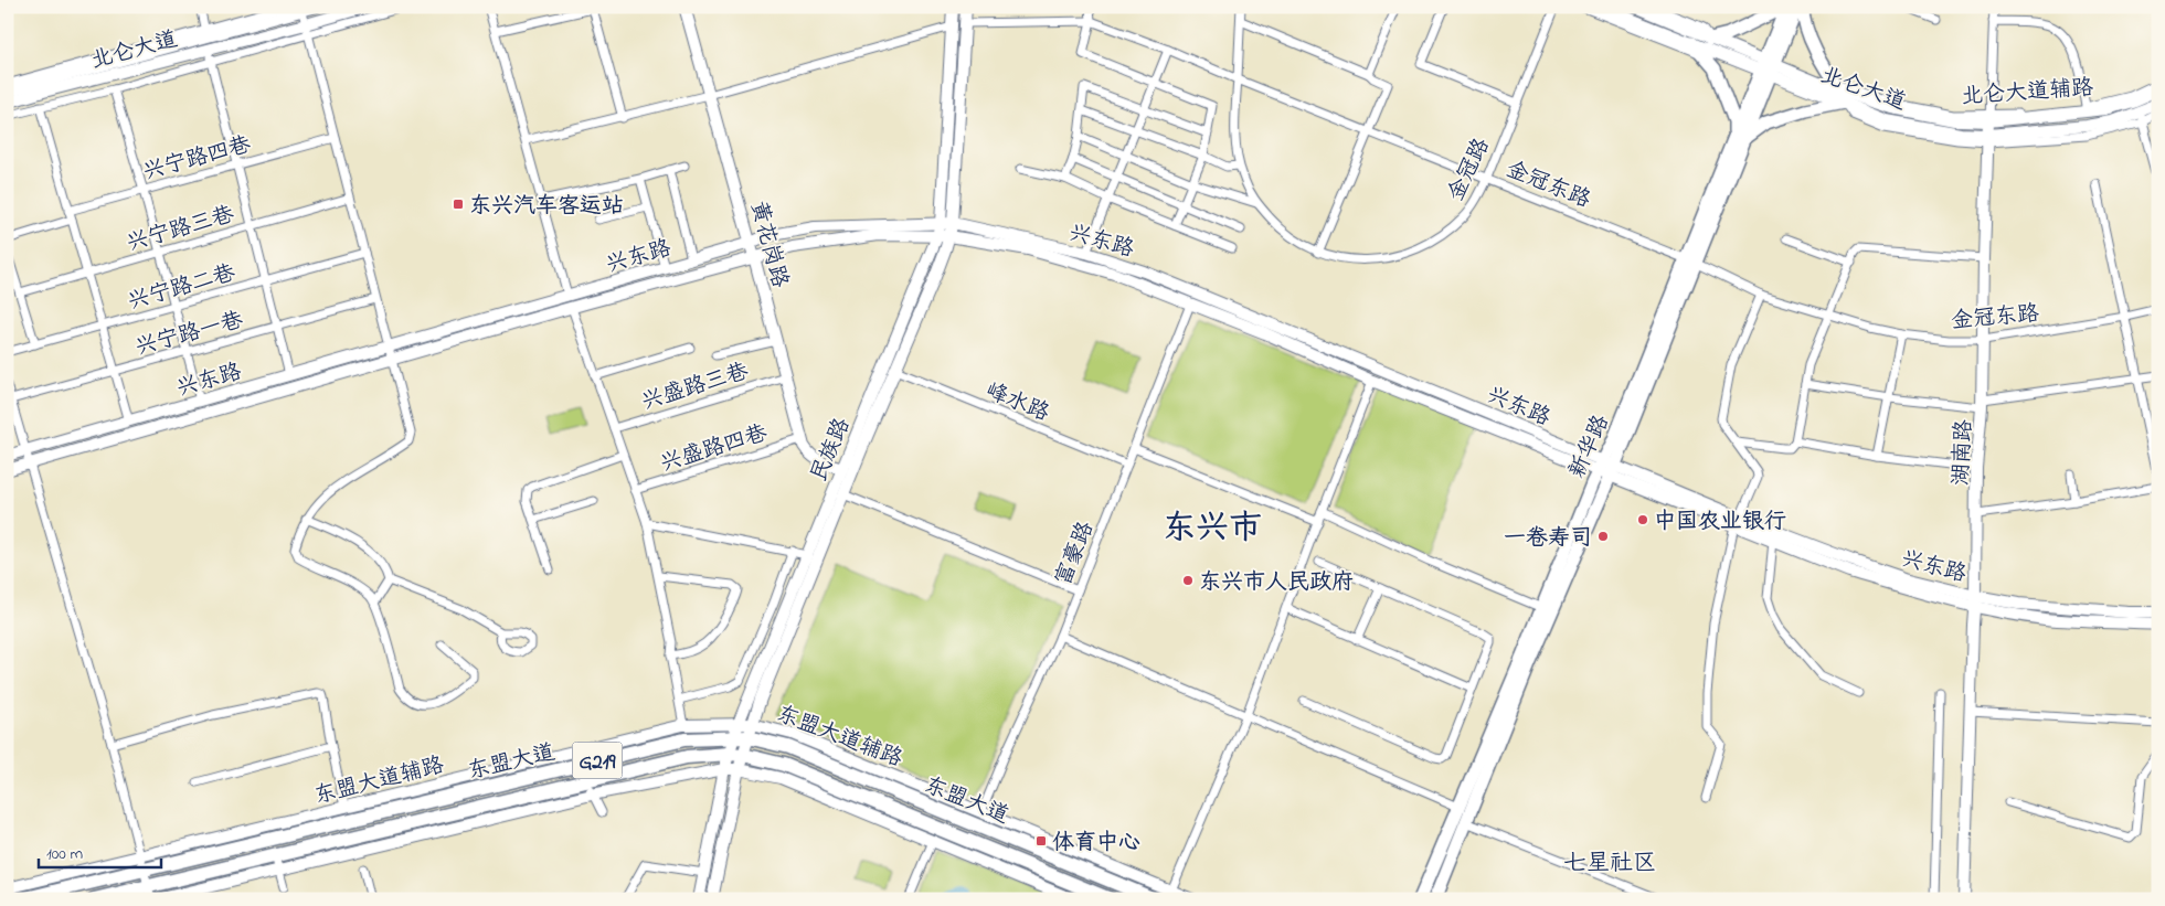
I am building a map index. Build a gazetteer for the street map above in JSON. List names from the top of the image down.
{
  "streets": {
    "highway": ["东盟大道", "G219"],
    "main road": [
      "北仑大道",
      "兴东路",
      "黄花岗路",
      "新华路",
      "民族路",
      "湖南路",
      "东盟大道辅路"
    ],
    "street": [
      "北仑大道辅路",
      "兴宁路四巷",
      "金冠路",
      "金冠东路",
      "兴宁路三巷",
      "兴宁路二巷",
      "兴宁路一巷",
      "兴盛路三巷",
      "峰水路",
      "兴盛路四巷",
      "富豪路"
    ]
  },
  "crossings": [
    ["北仑大道", "北仑大道辅路"],
    ["北仑大道", "新华路"],
    ["北仑大道", "湖南路"],
    ["金冠路", "金冠东路"],
    ["金冠东路", "新华路"],
    ["金冠东路", "民族路"],
    ["金冠东路", "湖南路"],
    ["兴东路", "黄花岗路"],
    ["兴东路", "新华路"],
    ["兴东路", "民族路"],
    ["兴东路", "湖南路"],
    ["兴东路", "富豪路"],
    ["黄花岗路", "兴盛路三巷"],
    ["黄花岗路", "兴盛路四巷"],
    ["黄花岗路", "民族路"],
    ["峰水路", "民族路"],
    ["峰水路", "富豪路"],
    ["民族路", "东盟大道辅路"],
    ["民族路", "东盟大道"],
    ["富豪路", "东盟大道辅路"],
    ["东盟大道辅路", "东盟大道"]
  ],
  "districts": ["东兴市", "七星社区"],
  "places": {
    "transit": ["东兴汽车客运站", "体育中心"],
    "other": ["中国农业银行", "一卷寿司", "东兴市人民政府"]
  },
  "scale_bar": "100 m"
}
